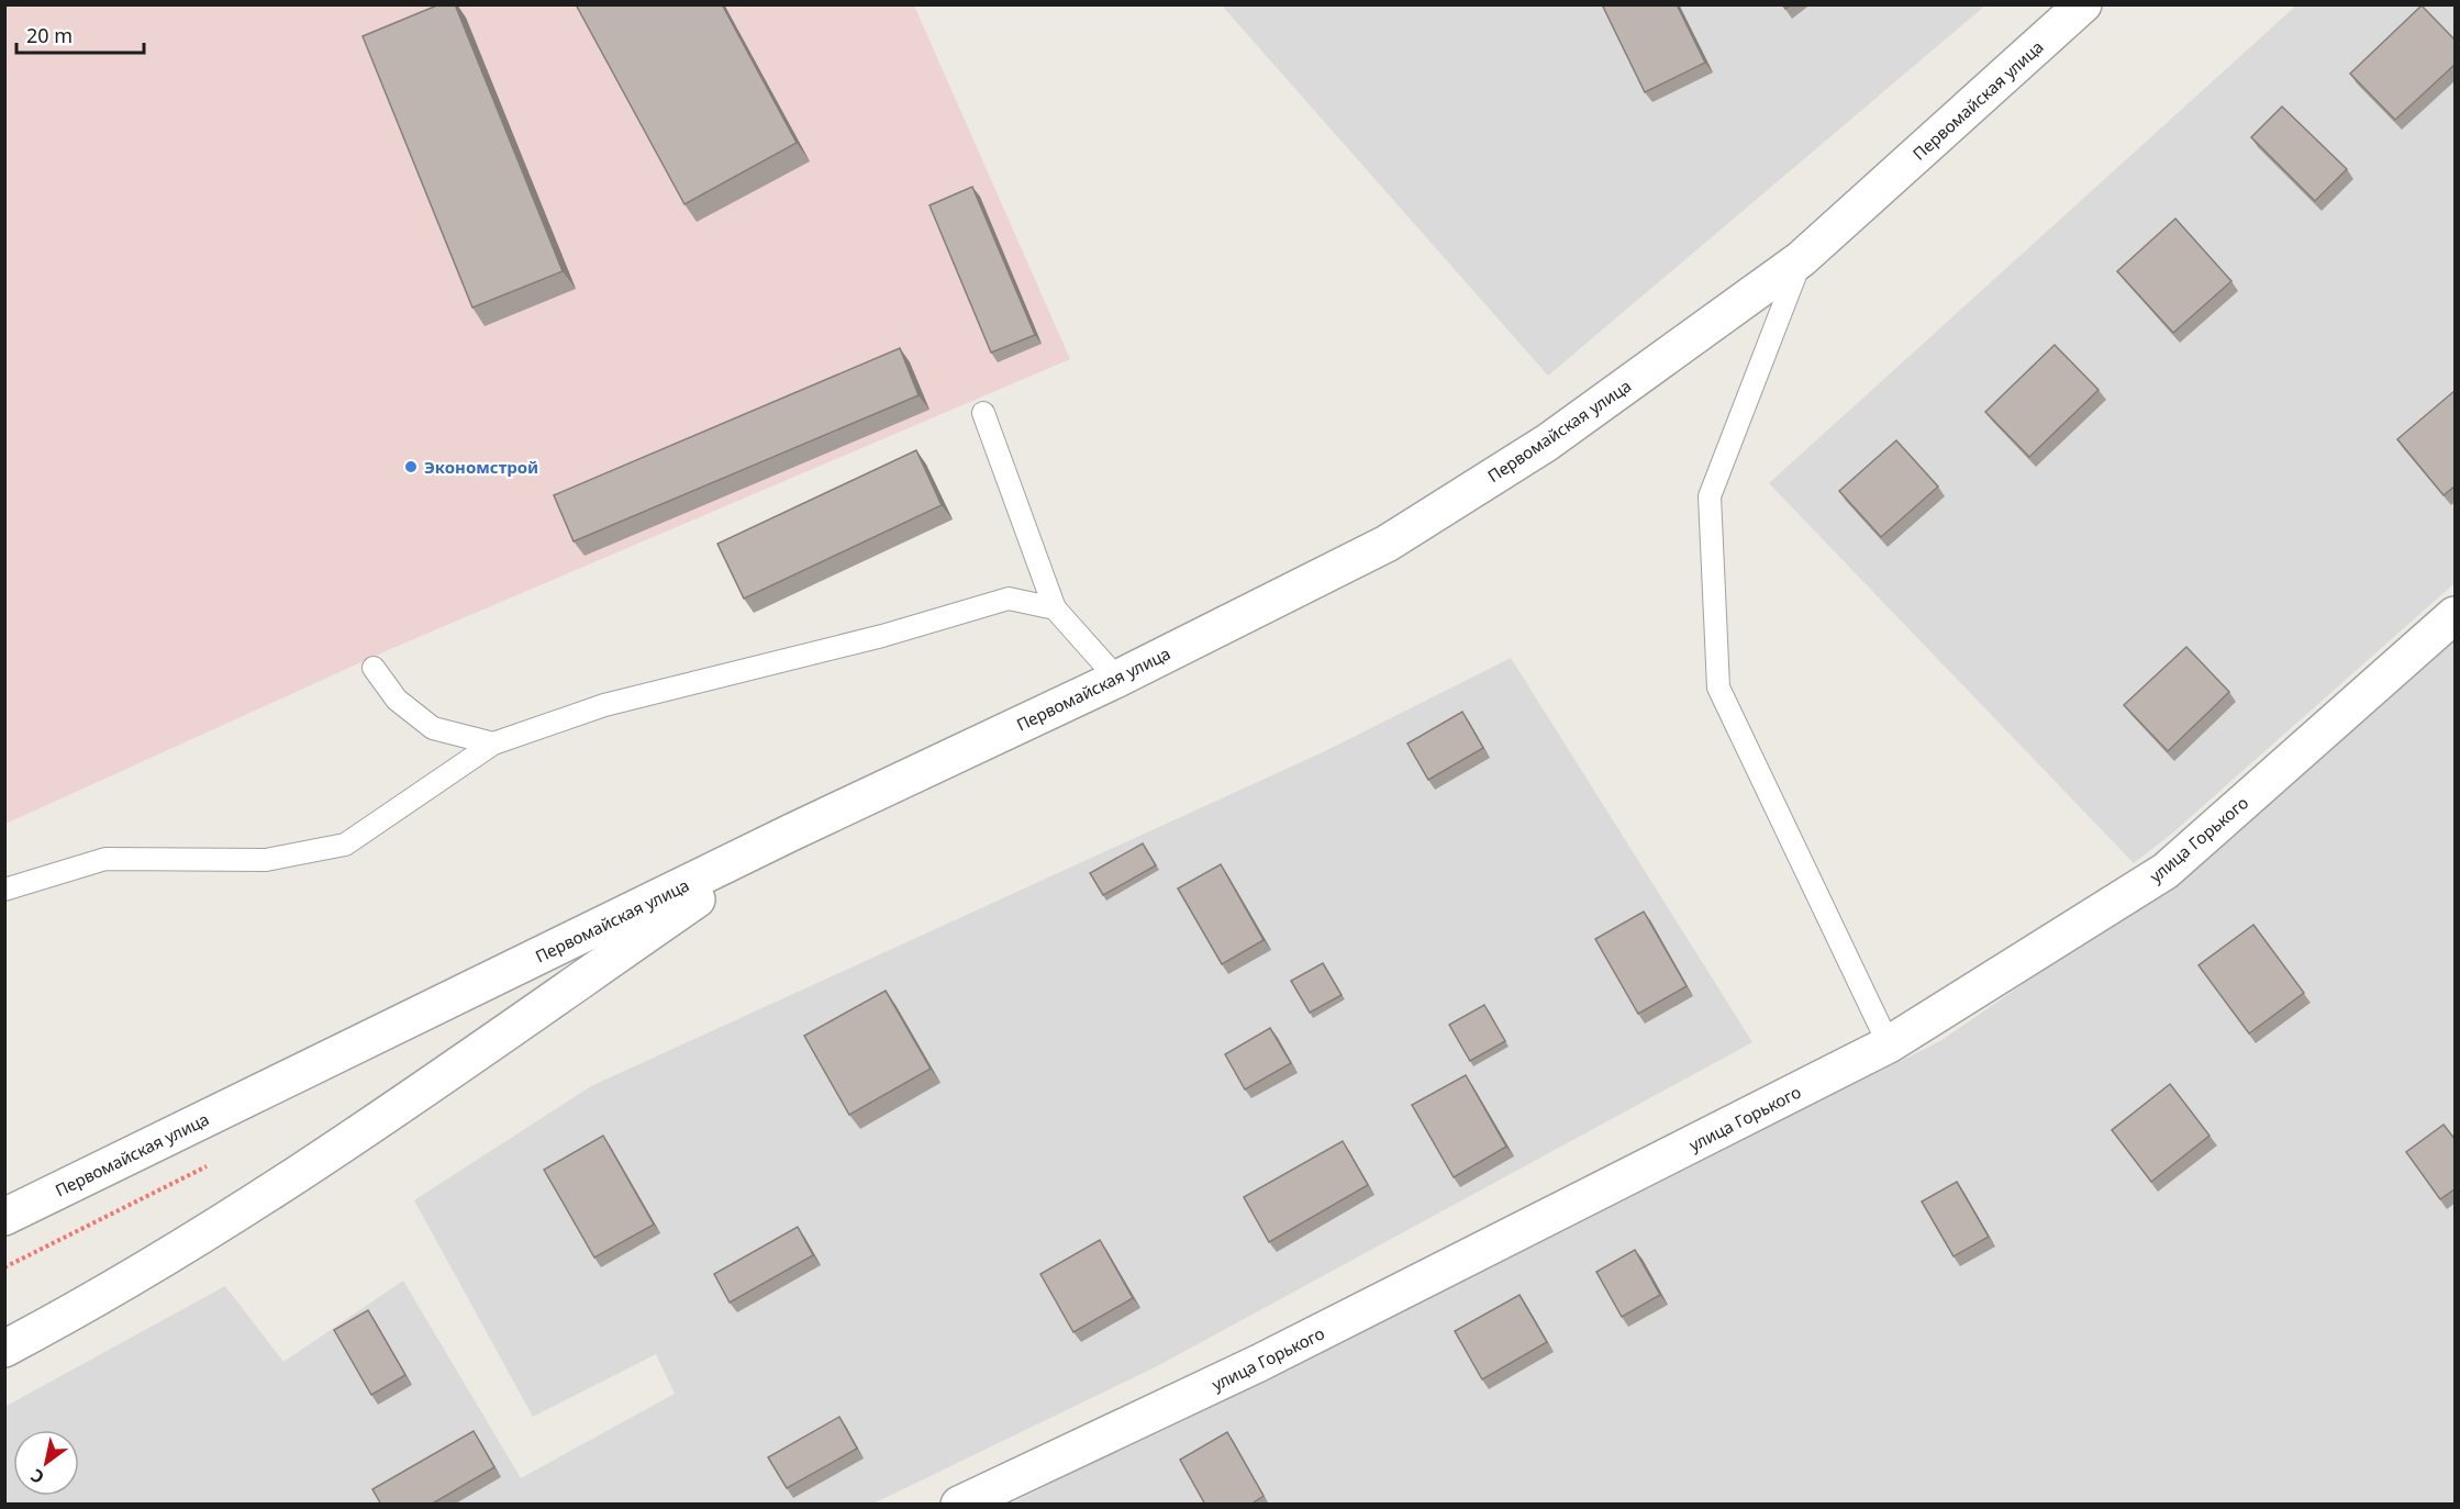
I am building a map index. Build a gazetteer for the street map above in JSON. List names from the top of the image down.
{
  "streets": {
    "street": ["Первомайская улица", "улица Горького"]
  },
  "places": ["Экономстрой"],
  "scale_bar": "20 m",
  "north": "bottom left"
}
